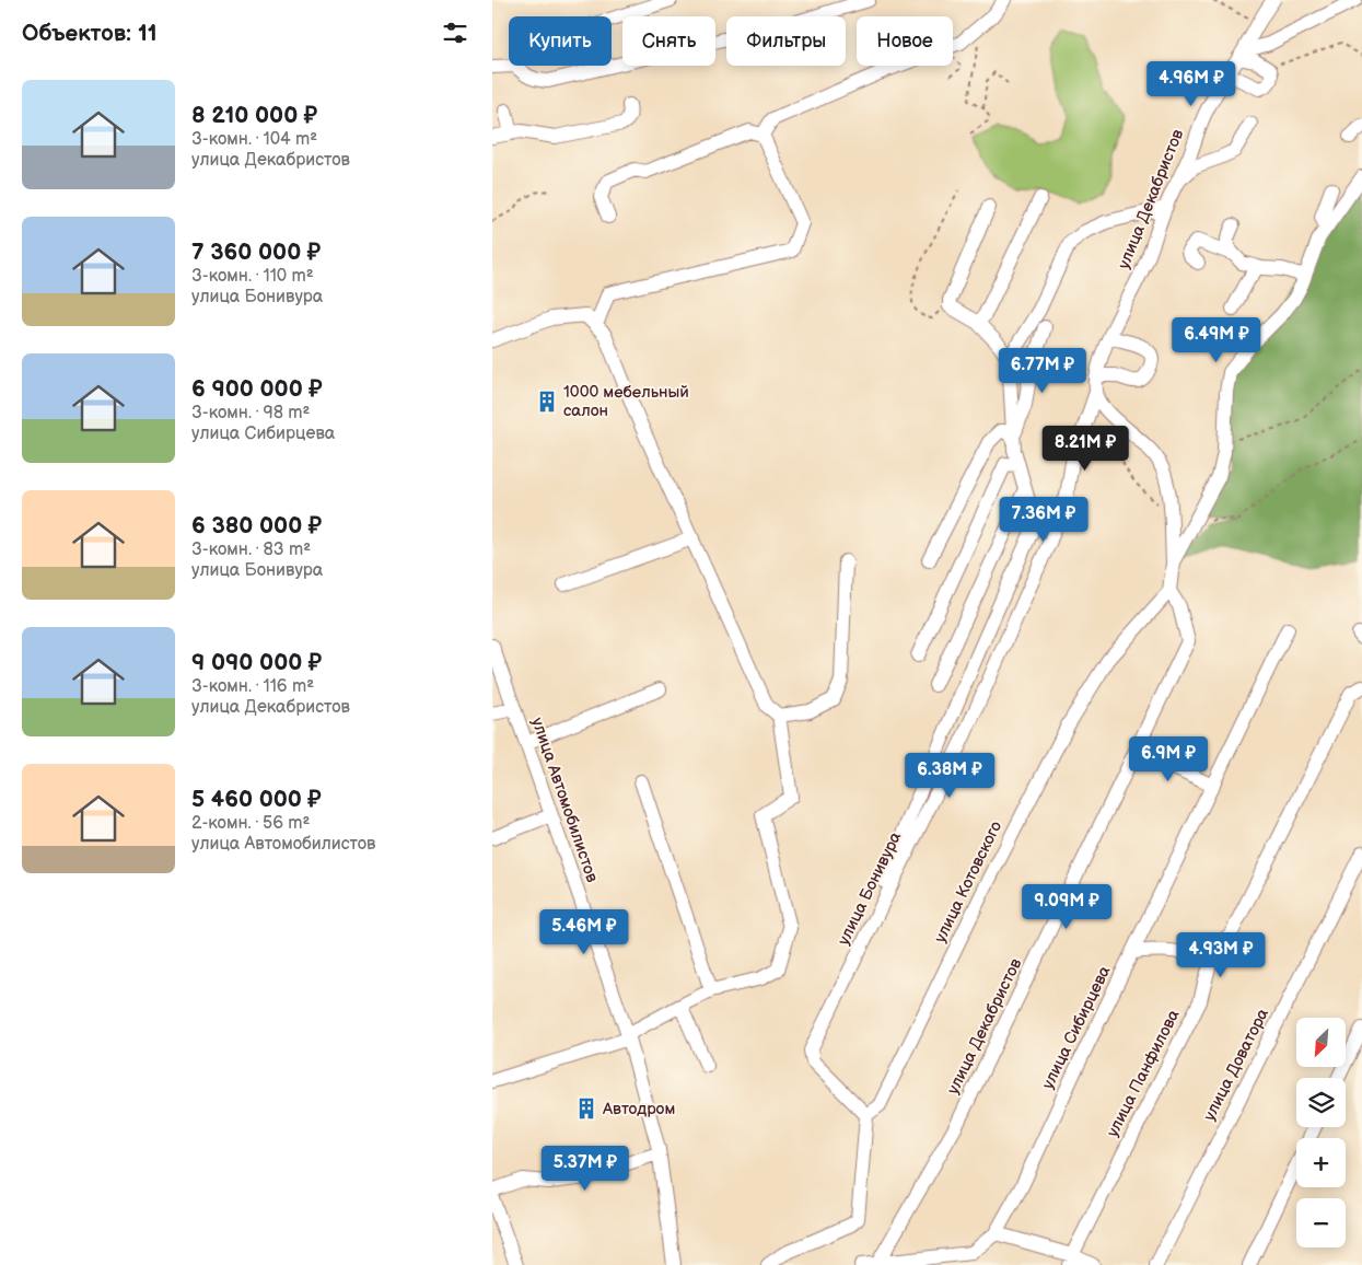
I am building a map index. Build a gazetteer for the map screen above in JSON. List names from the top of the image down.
{
  "streets": {
    "street": [
      "улица Декабристов",
      "улица Автомобилистов",
      "улица Котовского",
      "улица Бонивура",
      "улица Сибирцева",
      "улица Доватора",
      "улица Панфилова"
    ]
  },
  "crossings": [
    ["улица Декабристов", "улица Котовского"],
    ["улица Декабристов", "улица Бонивура"],
    ["улица Котовского", "улица Бонивура"]
  ],
  "places": {
    "building": ["1000 мебельный салон", "Автодром"]
  },
  "north": "bottom left",
  "page": {
    "heading": "Объектов: 11",
    "chip": [
      "Купить",
      "Снять",
      "Фильтры",
      "Новое"
    ],
    "price": [
      "4.96M ₽",
      "6.49M ₽",
      "6.77M ₽",
      "8.21M ₽",
      "7.36M ₽",
      "6.9M ₽",
      "6.38M ₽",
      "9.09M ₽",
      "5.46M ₽",
      "4.93M ₽",
      "5.37M ₽"
    ],
    "list": [
      {
        "name": "8 210 000 ₽",
        "note": "3-комн. · 104 m² · улица Декабристов"
      },
      {
        "name": "7 360 000 ₽",
        "note": "3-комн. · 110 m² · улица Бонивура"
      },
      {
        "name": "6 900 000 ₽",
        "note": "3-комн. · 98 m² · улица Сибирцева"
      },
      {
        "name": "6 380 000 ₽",
        "note": "3-комн. · 83 m² · улица Бонивура"
      },
      {
        "name": "9 090 000 ₽",
        "note": "3-комн. · 116 m² · улица Декабристов"
      },
      {
        "name": "5 460 000 ₽",
        "note": "2-комн. · 56 m² · улица Автомобилистов"
      }
    ],
    "map_buttons": ["+", "−"]
  }
}
